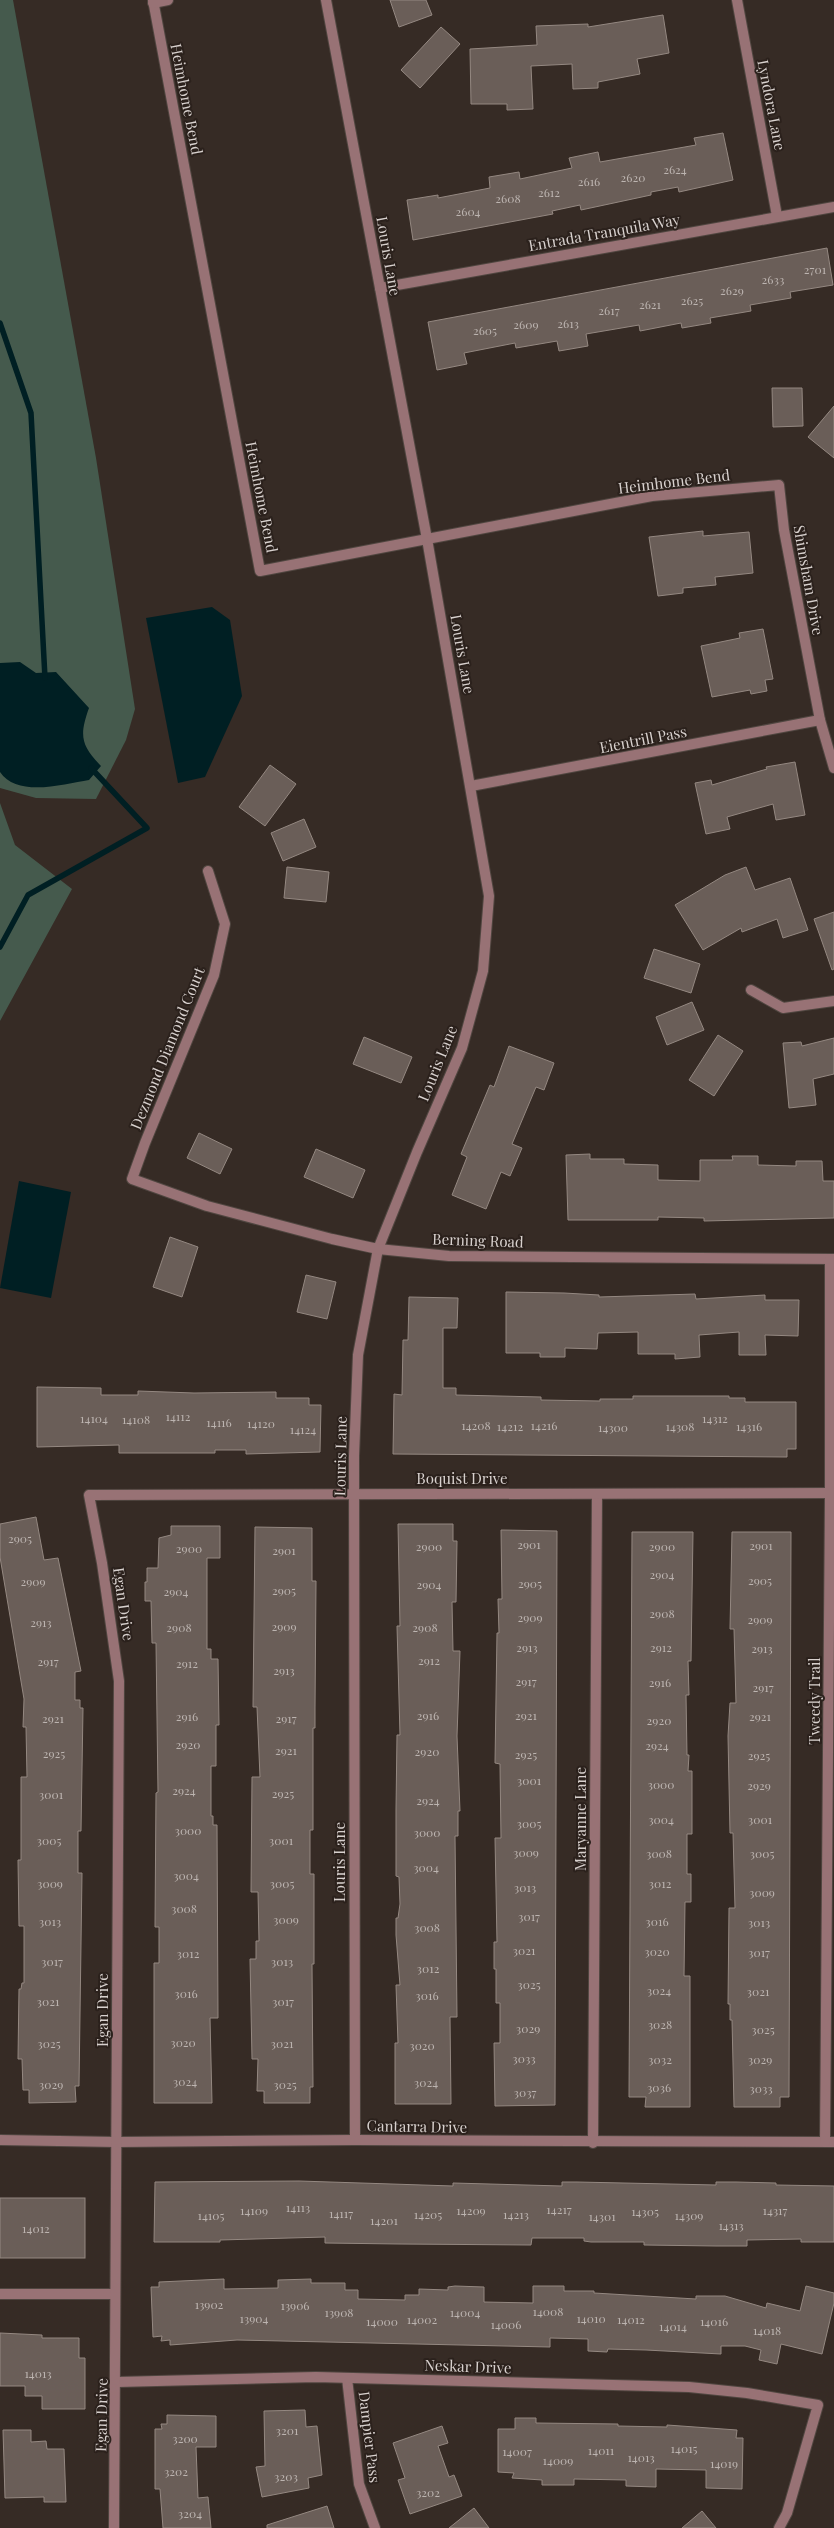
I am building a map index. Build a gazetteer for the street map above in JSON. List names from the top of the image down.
{
  "streets": {
    "street": [
      "Heimhome Bend",
      "Lyndora Lane",
      "Entrada Tranquila Way",
      "Louris Lane",
      "Shimsham Drive",
      "Eientrill Pass",
      "Dezmond Diamond Court",
      "Berning Road",
      "Boquist Drive",
      "Egan Drive",
      "Tweedy Trail",
      "Maryanne Lane",
      "Cantarra Drive",
      "Neskar Drive",
      "Dampier Pass"
    ]
  },
  "crossings": [
    ["Heimhome Bend", "Louris Lane"],
    ["Heimhome Bend", "Shimsham Drive"],
    ["Lyndora Lane", "Entrada Tranquila Way"],
    ["Entrada Tranquila Way", "Louris Lane"],
    ["Louris Lane", "Eientrill Pass"],
    ["Louris Lane", "Berning Road"],
    ["Louris Lane", "Boquist Drive"],
    ["Louris Lane", "Cantarra Drive"],
    ["Shimsham Drive", "Eientrill Pass"],
    ["Dezmond Diamond Court", "Berning Road"],
    ["Berning Road", "Tweedy Trail"],
    ["Boquist Drive", "Egan Drive"],
    ["Boquist Drive", "Tweedy Trail"],
    ["Boquist Drive", "Maryanne Lane"],
    ["Egan Drive", "Cantarra Drive"],
    ["Egan Drive", "Neskar Drive"],
    ["Tweedy Trail", "Cantarra Drive"],
    ["Maryanne Lane", "Cantarra Drive"],
    ["Neskar Drive", "Dampier Pass"]
  ],
  "house_numbers": [
    "2624",
    "2620",
    "2616",
    "2612",
    "2608",
    "2604",
    "2701",
    "2633",
    "2629",
    "2625",
    "2621",
    "2617",
    "2613",
    "2609",
    "2605",
    "14112",
    "14104",
    "14312",
    "14108",
    "14116",
    "14120",
    "14208",
    "14216",
    "14212",
    "14308",
    "14316",
    "14300",
    "14124",
    "2905",
    "2901",
    "2901",
    "2900",
    "2900",
    "2900",
    "2901",
    "2904",
    "2905",
    "2909",
    "2905",
    "2904",
    "2905",
    "2904",
    "2908",
    "2909",
    "2909",
    "2913",
    "2909",
    "2908",
    "2908",
    "2913",
    "2912",
    "2913",
    "2912",
    "2917",
    "2912",
    "2913",
    "2917",
    "2916",
    "2917",
    "2916",
    "2921",
    "2916",
    "2921",
    "2921",
    "2917",
    "2920",
    "2920",
    "2924",
    "2921",
    "2920",
    "2925",
    "2925",
    "2925",
    "3001",
    "3000",
    "2929",
    "2924",
    "2925",
    "3001",
    "2924",
    "3004",
    "3001",
    "3005",
    "3000",
    "3000",
    "3005",
    "3001",
    "3009",
    "3008",
    "3005",
    "3004",
    "3004",
    "3009",
    "3005",
    "3012",
    "3013",
    "3009",
    "3008",
    "3017",
    "3009",
    "3013",
    "3016",
    "3013",
    "3008",
    "3021",
    "3020",
    "3017",
    "3012",
    "3017",
    "3013",
    "3012",
    "3025",
    "3024",
    "3021",
    "3016",
    "3016",
    "3021",
    "3017",
    "3028",
    "3029",
    "3025",
    "3020",
    "3025",
    "3021",
    "3020",
    "3033",
    "3032",
    "3029",
    "3024",
    "3024",
    "3029",
    "3025",
    "3036",
    "3033",
    "3037",
    "14113",
    "14217",
    "14109",
    "14209",
    "14317",
    "14305",
    "14117",
    "14205",
    "14213",
    "14105",
    "14309",
    "14301",
    "14201",
    "14313",
    "14012",
    "13902",
    "13906",
    "14008",
    "13908",
    "14004",
    "13904",
    "14010",
    "14002",
    "14012",
    "14000",
    "14016",
    "14006",
    "14014",
    "14018",
    "14013",
    "3201",
    "3200",
    "14015",
    "14011",
    "14007",
    "14013",
    "14009",
    "14019",
    "3202",
    "3203",
    "3202",
    "3204"
  ]
}
